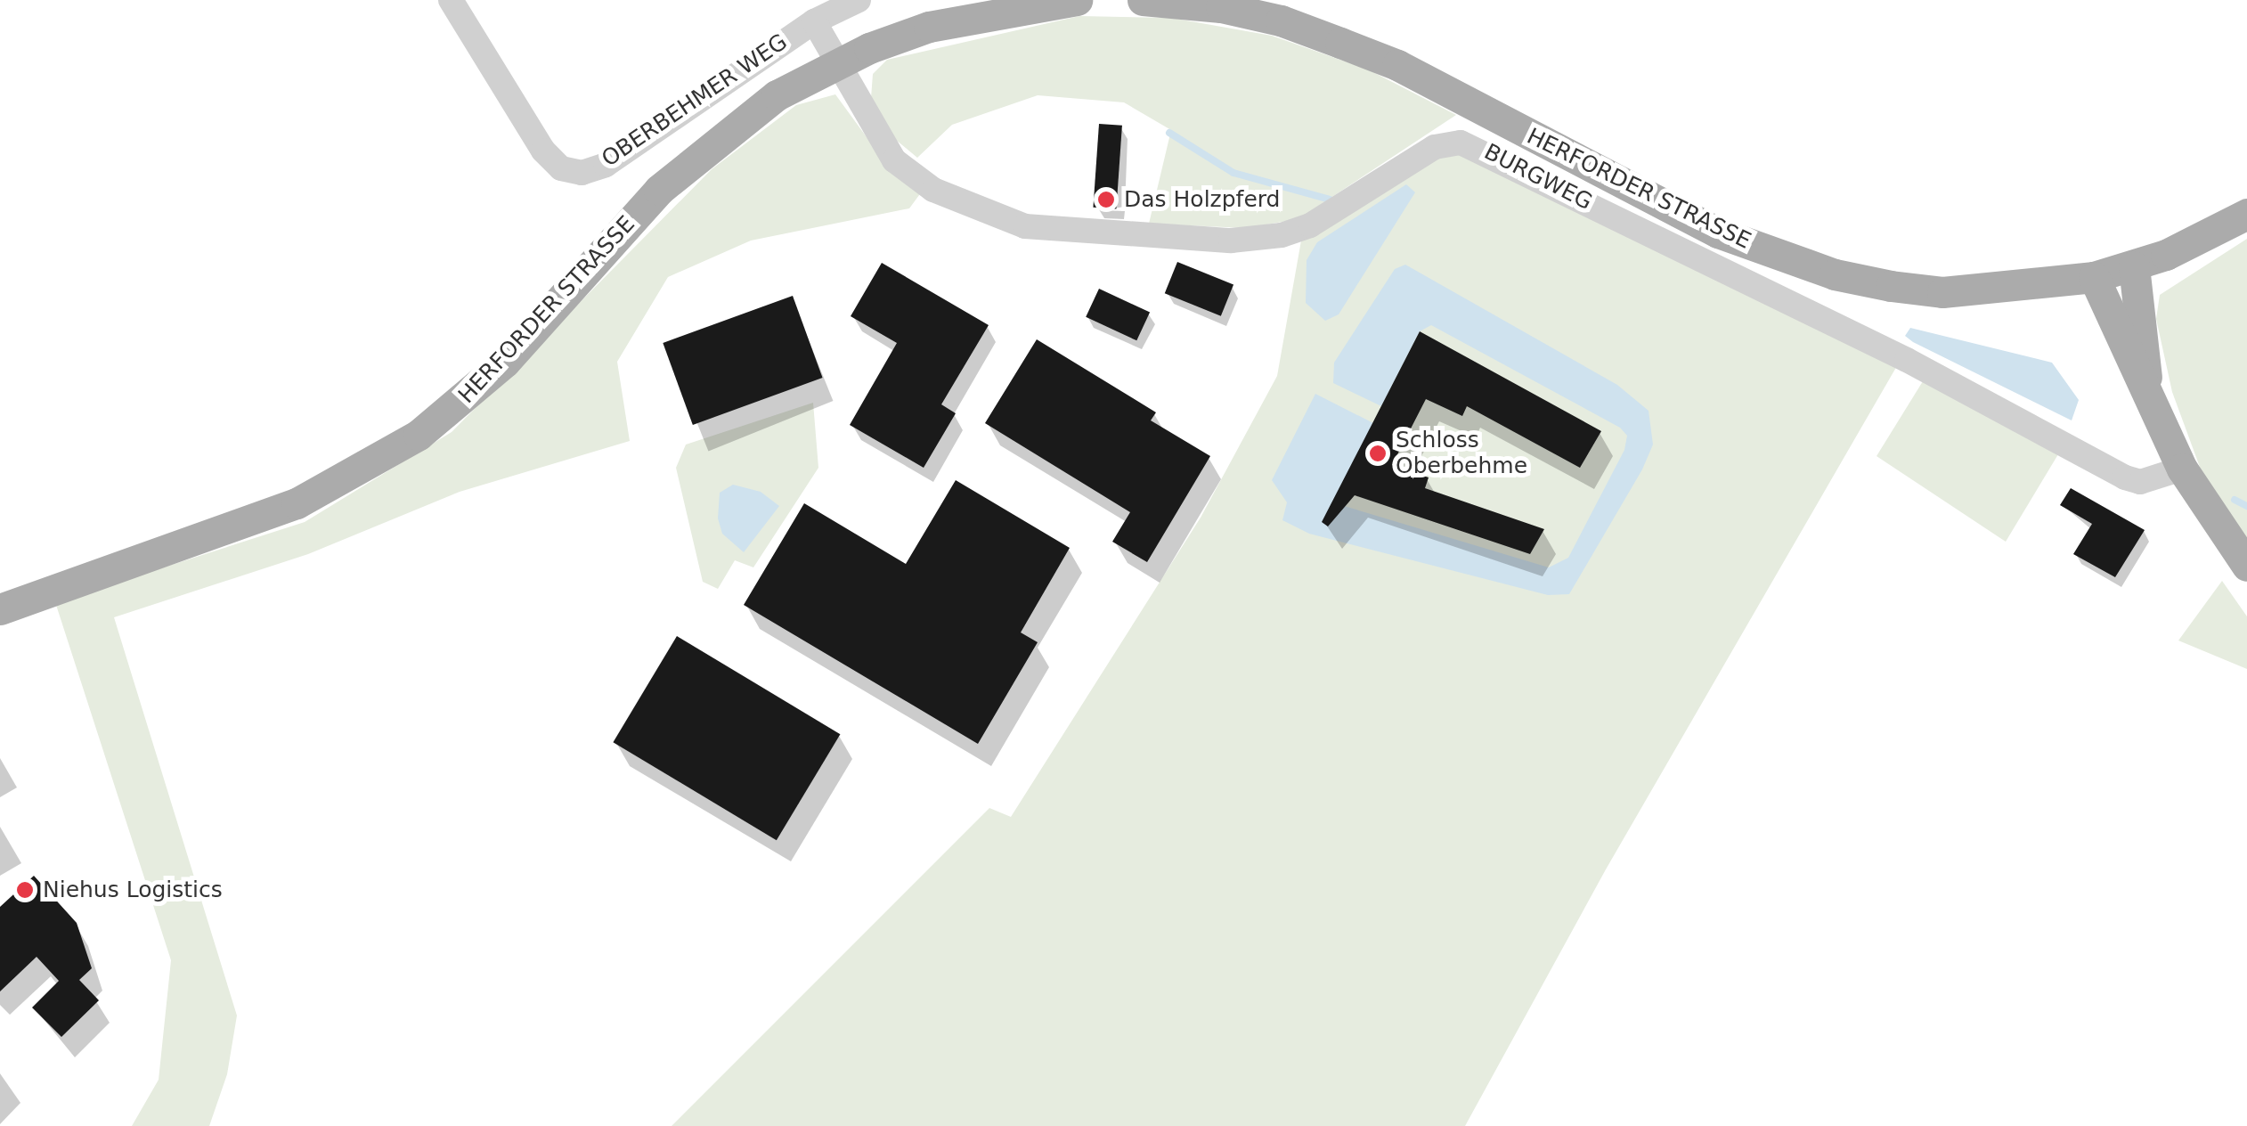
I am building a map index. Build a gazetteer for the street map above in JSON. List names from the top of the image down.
{
  "streets": {
    "main road": ["HERFORDER STRASSE"],
    "street": ["OBERBEHMER WEG", "BURGWEG"]
  },
  "crossings": [
    ["OBERBEHMER WEG", "BURGWEG"],
    ["BURGWEG", "HERFORDER STRASSE"]
  ],
  "places": ["Das Holzpferd", "Schloss Oberbehme", "Niehus Logistics"]
}
